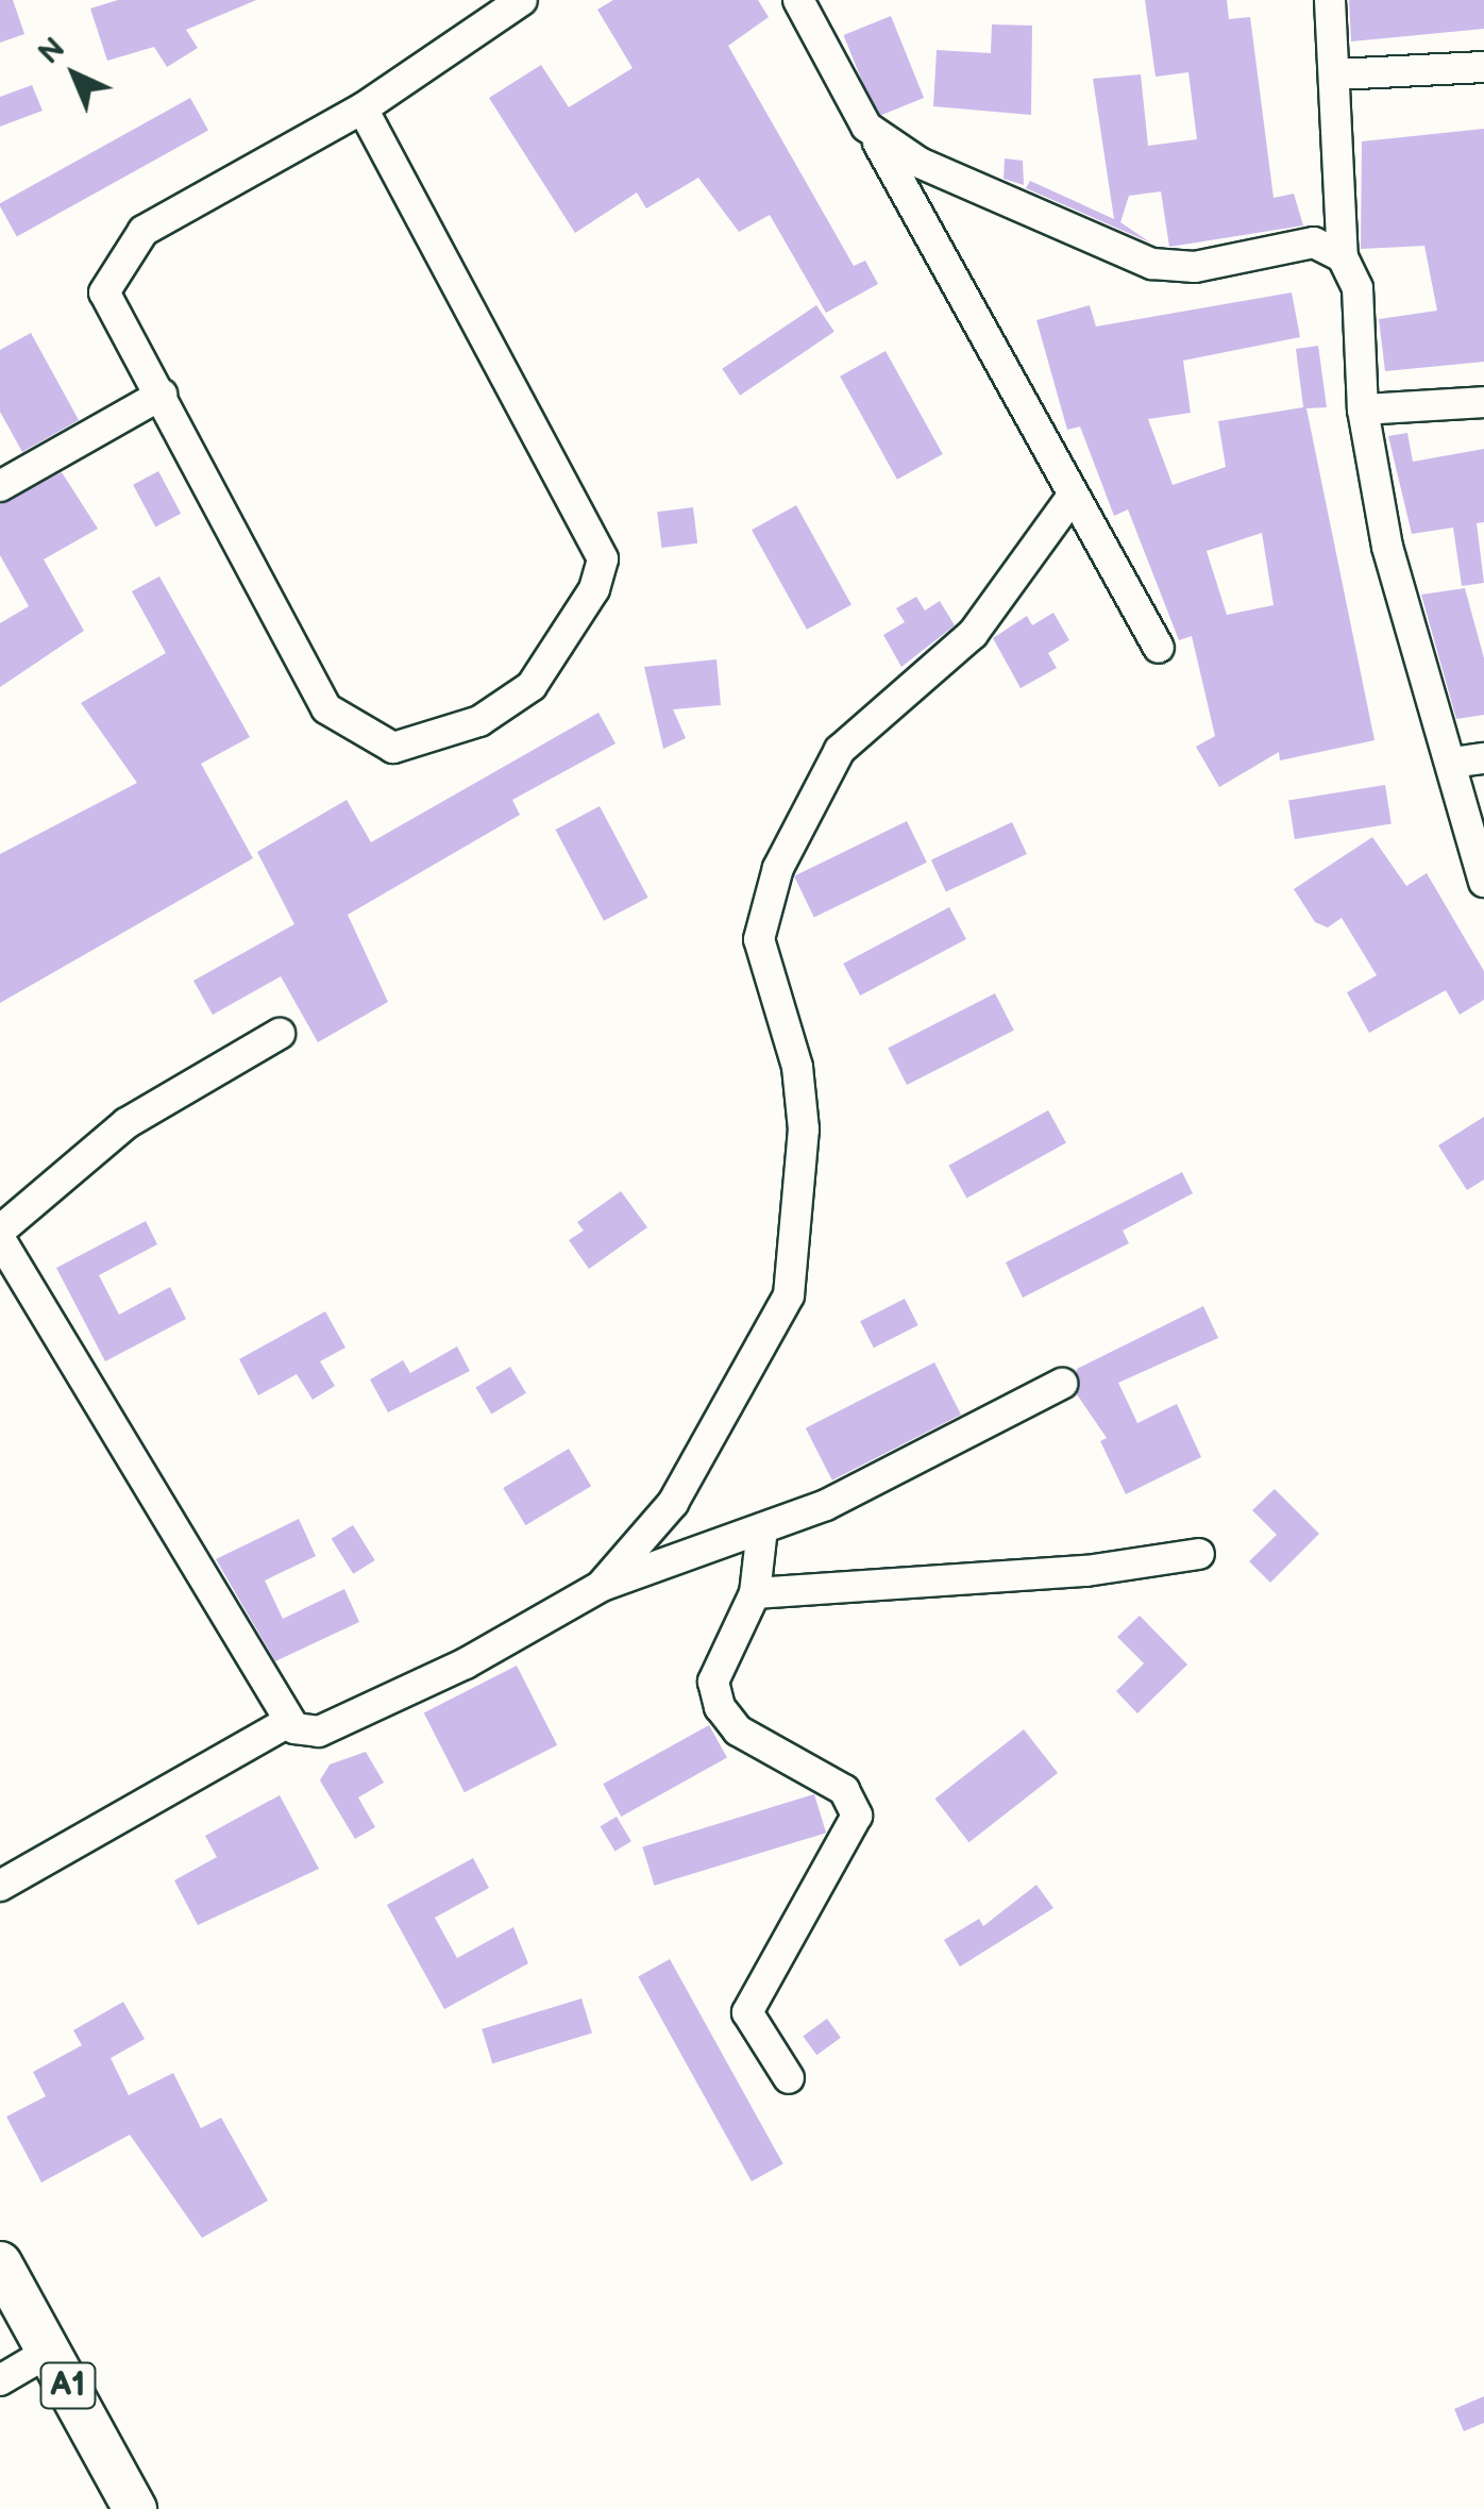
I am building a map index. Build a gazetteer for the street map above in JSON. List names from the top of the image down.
{
  "streets": {
    "highway": ["A1"]
  },
  "north": "top left"
}
